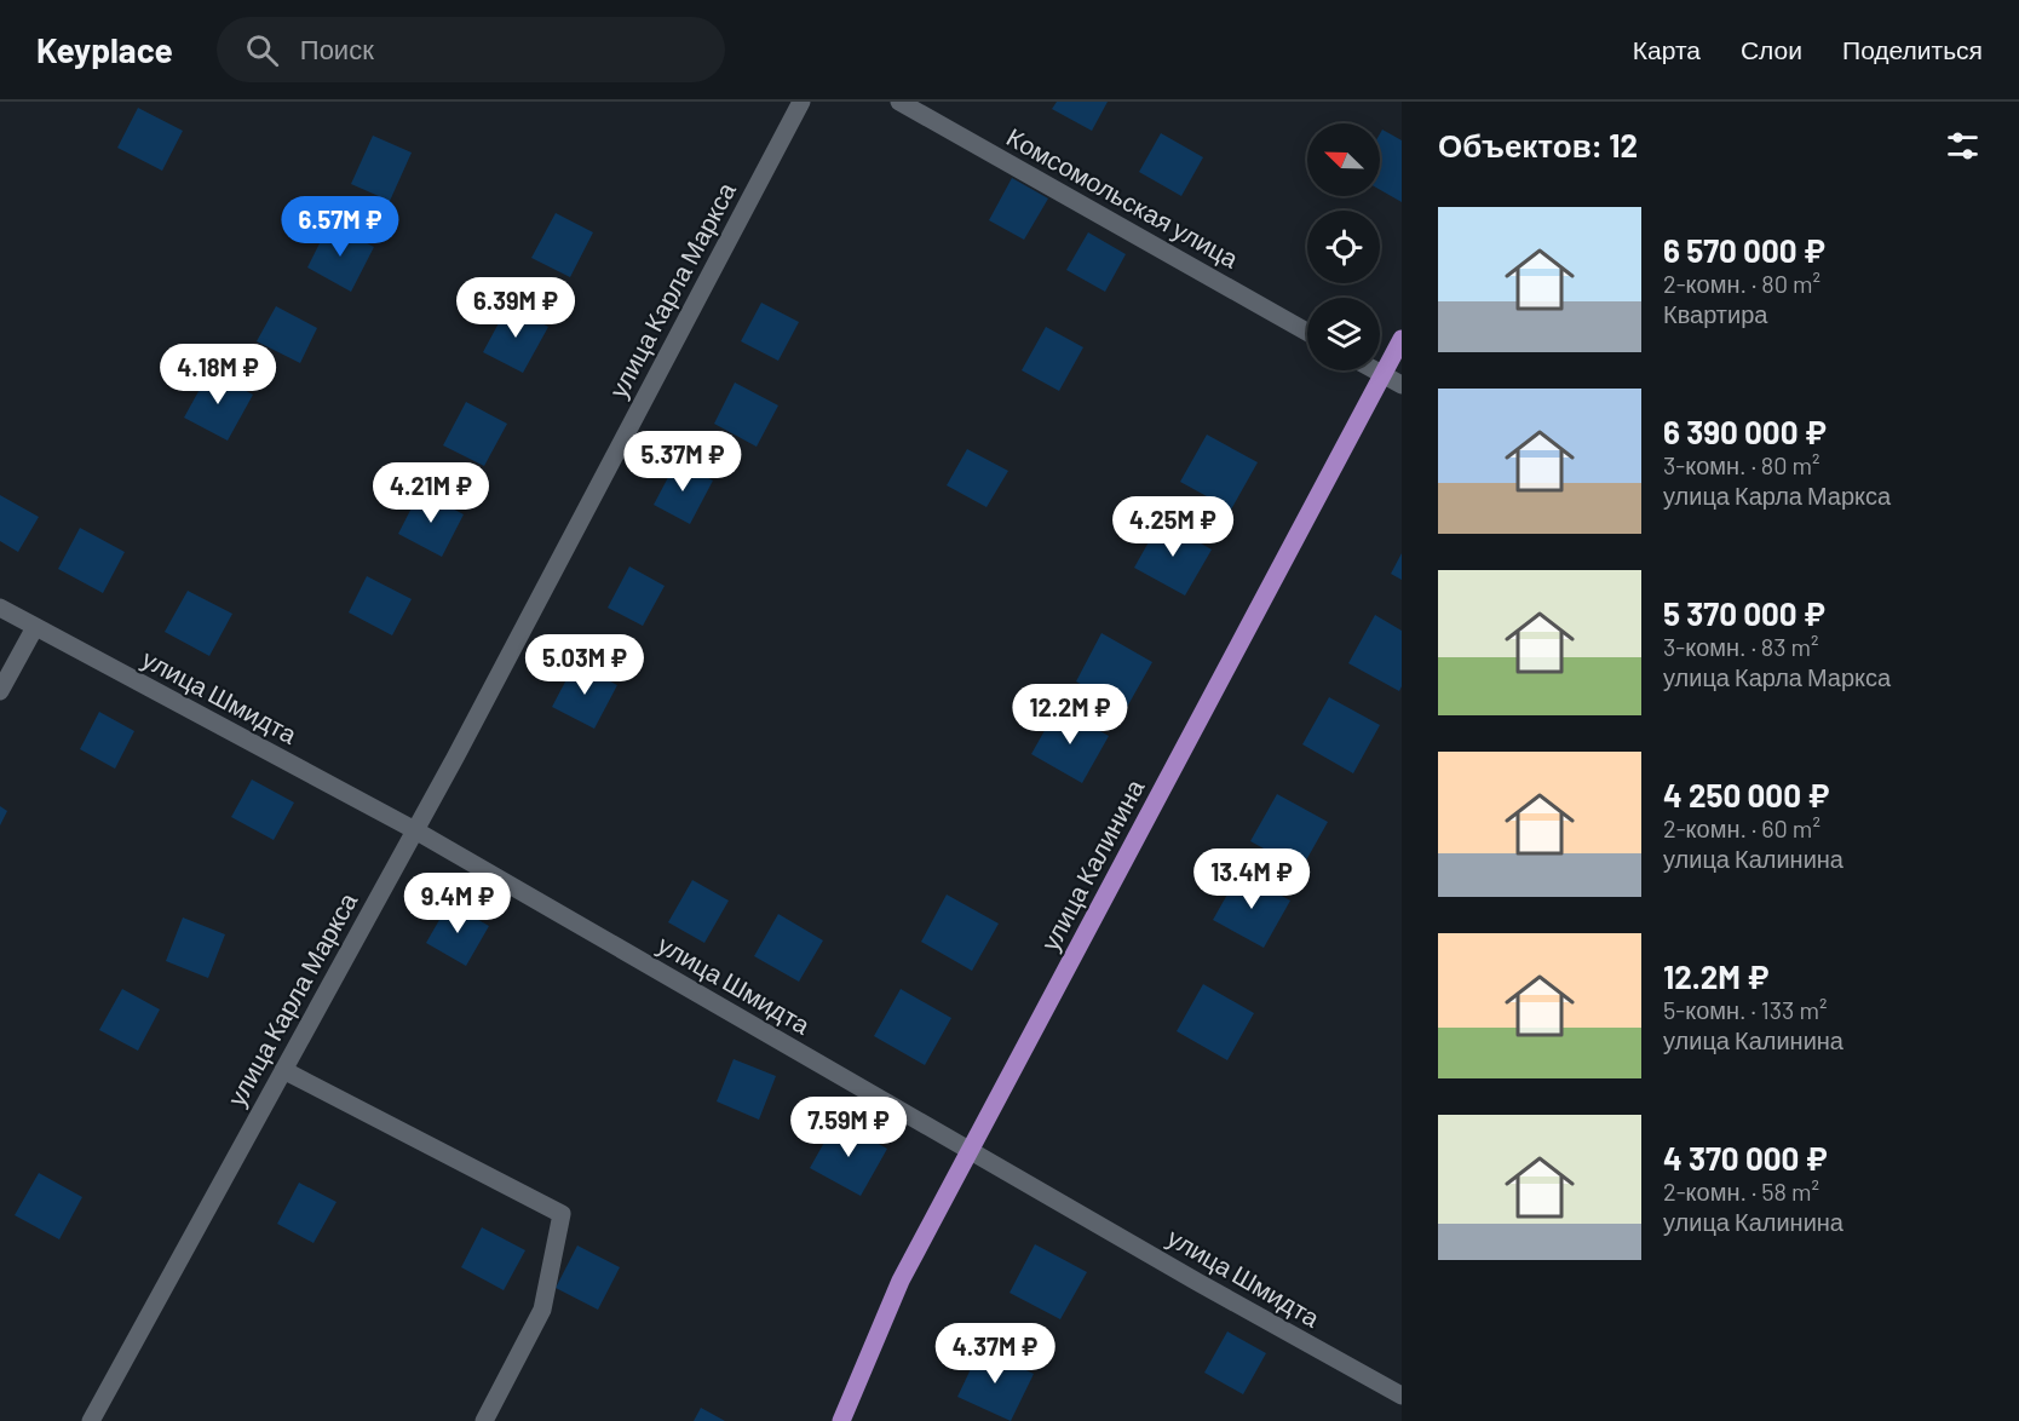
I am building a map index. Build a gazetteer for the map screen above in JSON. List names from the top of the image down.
{
  "streets": {
    "main road": ["улица Калинина"],
    "street": ["Комсомольская улица", "улица Карла Маркса", "улица Шмидта"]
  },
  "crossings": [
    ["улица Карла Маркса", "улица Шмидта"],
    ["улица Шмидта", "улица Калинина"]
  ],
  "north": "top left",
  "page": {
    "header": "Keyplace",
    "search": "Поиск",
    "nav": ["Карта", "Слои", "Поделиться"],
    "heading": "Объектов: 12",
    "list": [
      {
        "name": "6 570 000 ₽",
        "note": "2-комн. · 80 m² · Квартира"
      },
      {
        "name": "6 390 000 ₽",
        "note": "3-комн. · 80 m² · улица Карла Маркса"
      },
      {
        "name": "5 370 000 ₽",
        "note": "3-комн. · 83 m² · улица Карла Маркса"
      },
      {
        "name": "4 250 000 ₽",
        "note": "2-комн. · 60 m² · улица Калинина"
      },
      {
        "name": "12.2M ₽",
        "note": "5-комн. · 133 m² · улица Калинина"
      },
      {
        "name": "4 370 000 ₽",
        "note": "2-комн. · 58 m² · улица Калинина"
      }
    ],
    "price": [
      "6.57M ₽",
      "6.39M ₽",
      "4.18M ₽",
      "5.37M ₽",
      "4.21M ₽",
      "4.25M ₽",
      "5.03M ₽",
      "12.2M ₽",
      "13.4M ₽",
      "9.4M ₽",
      "7.59M ₽",
      "4.37M ₽"
    ]
  }
}
